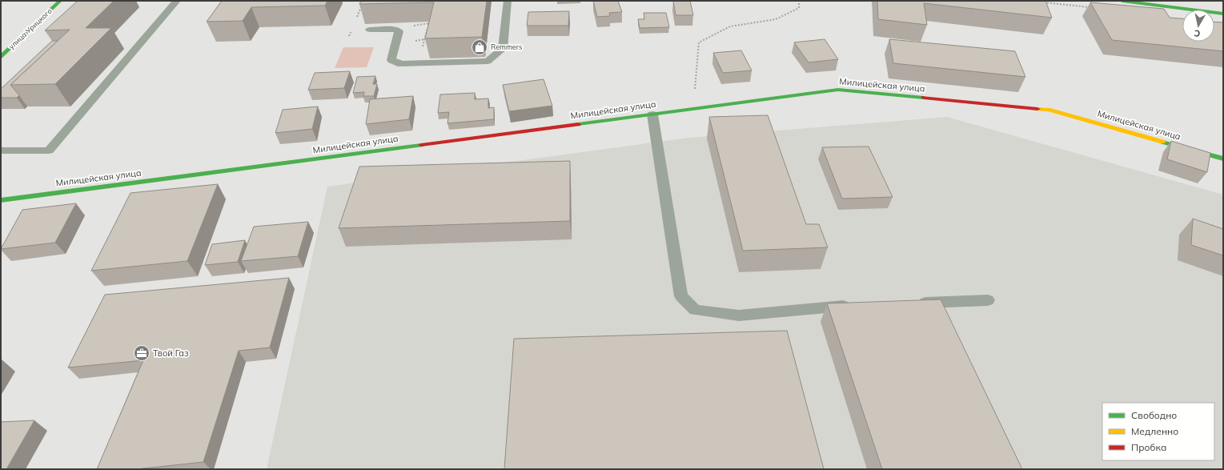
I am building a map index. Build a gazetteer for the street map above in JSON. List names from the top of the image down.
{
  "streets": {
    "street": ["улица Урицкого", "Милицейская улица"]
  },
  "places": {
    "shop": ["Remmers"],
    "office": ["Твой Газ"]
  },
  "legend": ["Свободно", "Медленно", "Пробка"],
  "north": "bottom"
}
